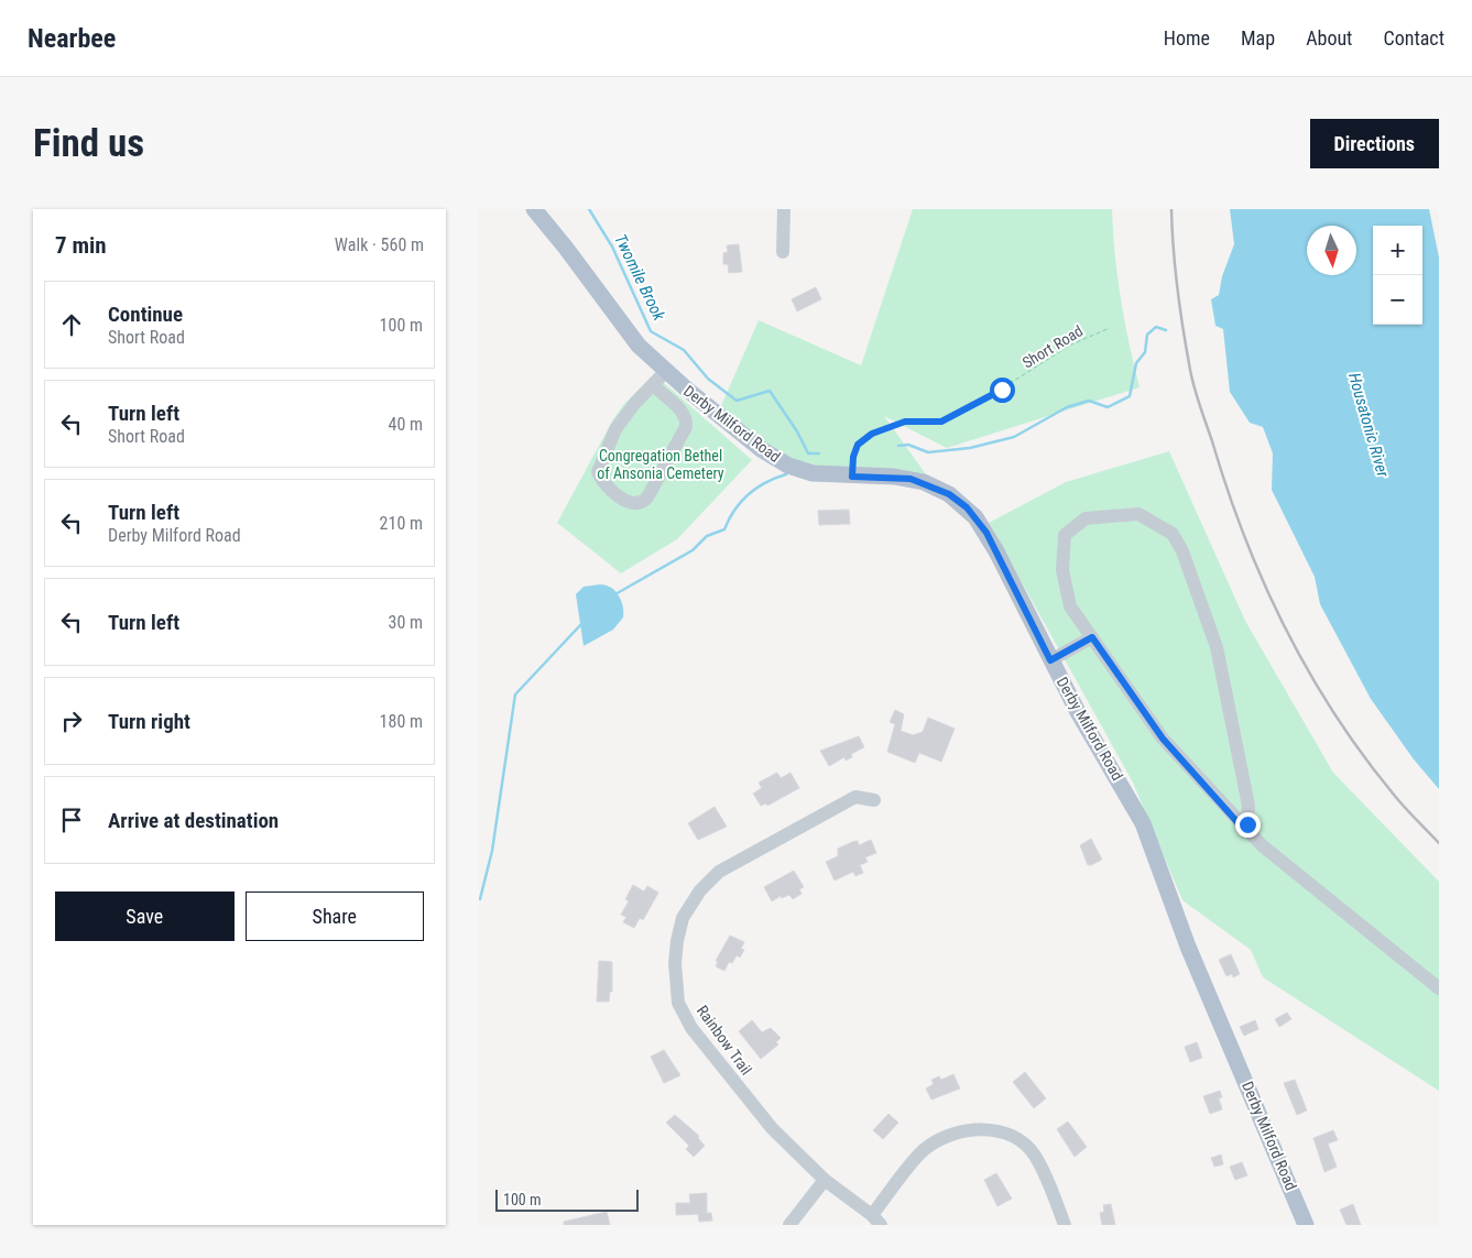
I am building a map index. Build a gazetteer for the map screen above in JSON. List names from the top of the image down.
{
  "streets": {
    "main road": ["Derby Milford Road"],
    "street": ["Rainbow Trail"],
    "path": ["Short Road"]
  },
  "crossings": [
    ["Short Road", "Derby Milford Road"]
  ],
  "water": ["Twomile Brook", "Housatonic River"],
  "parks": ["Congregation Bethel of Ansonia Cemetery"],
  "scale_bar": "100 m",
  "north": "bottom",
  "page": {
    "header": "Nearbee",
    "nav": [
      "Home",
      "Map",
      "About",
      "Contact"
    ],
    "buttons": [
      "Directions",
      ["Save", "Share"]
    ],
    "title": "Find us",
    "heading": ["7 min", "Walk · 560 m"],
    "map_buttons": ["+", "−"],
    "list": [
      ["Continue", "Short Road", "100 m"],
      ["Turn left", "Short Road", "40 m"],
      ["Turn left", "Derby Milford Road", "210 m"],
      ["Turn left", "30 m"],
      ["Turn right", "180 m"],
      "Arrive at destination"
    ],
    "scale": "100 m"
  }
}
